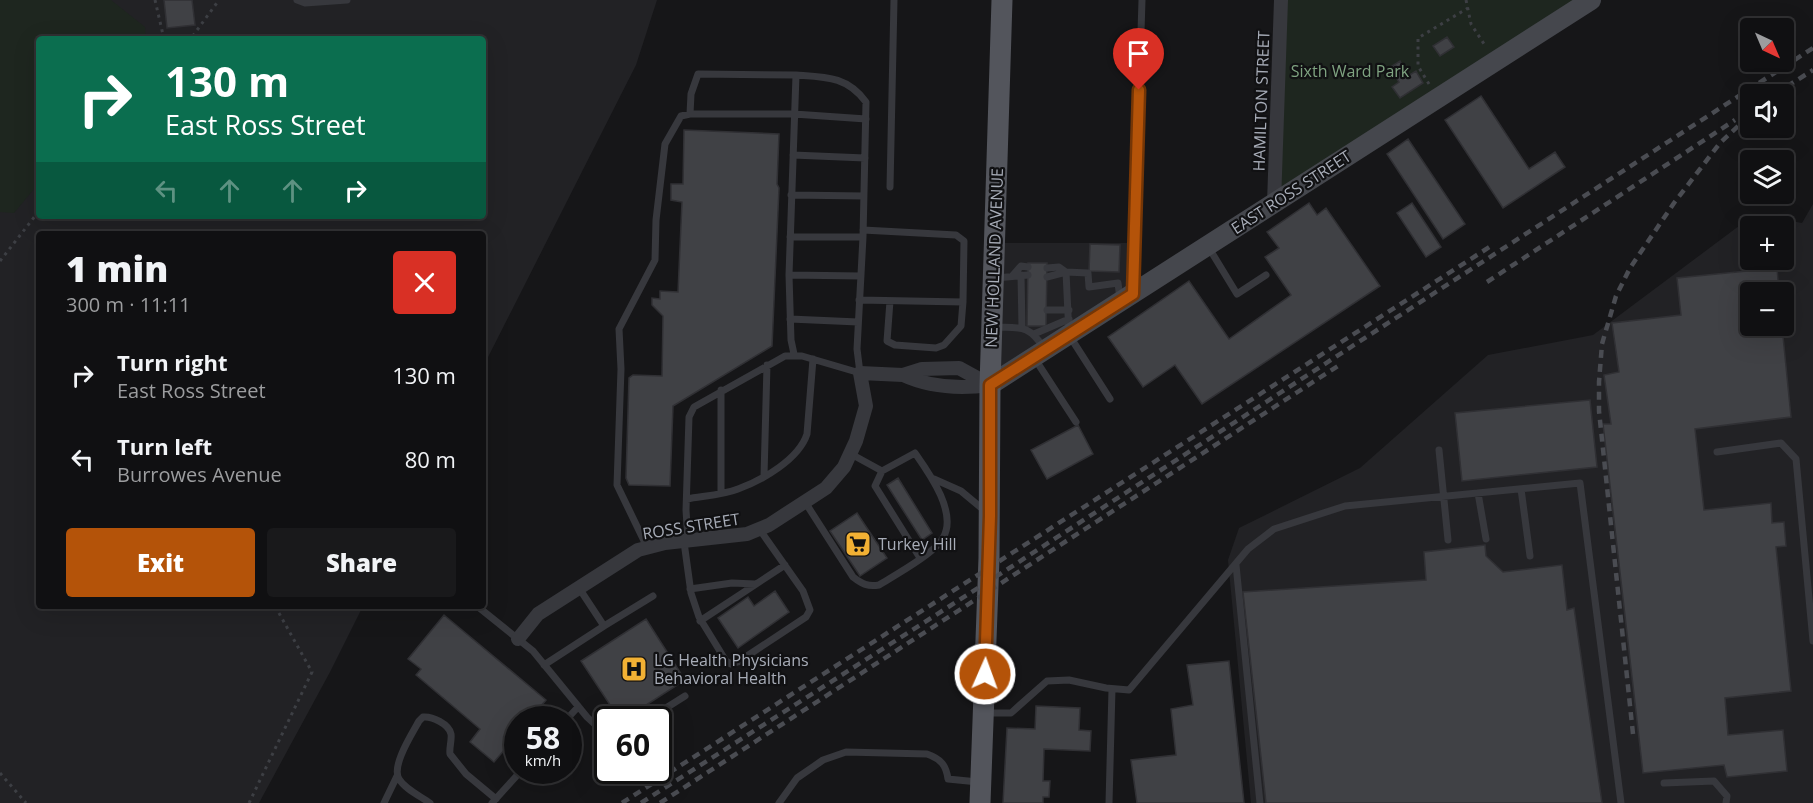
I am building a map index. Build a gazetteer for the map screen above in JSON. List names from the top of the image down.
{
  "streets": {
    "main road": ["NEW HOLLAND AVENUE"],
    "street": ["HAMILTON STREET", "EAST ROSS STREET", "ROSS STREET"]
  },
  "crossings": [
    ["HAMILTON STREET", "EAST ROSS STREET"],
    ["EAST ROSS STREET", "NEW HOLLAND AVENUE"]
  ],
  "parks": ["Sixth Ward Park"],
  "places": {
    "supermarket": ["Turkey Hill"],
    "hospital": ["LG Health Physicians Behavioral Health"]
  },
  "north": "bottom right",
  "page": {
    "map_buttons": ["+", "−"],
    "turn": ["130 m", "East Ross Street"],
    "heading": ["1 min", "300 m · 11:11"],
    "list": [
      {
        "name": "Turn right",
        "note": "East Ross Street",
        "value": "130 m"
      },
      {
        "name": "Turn left",
        "note": "Burrowes Avenue",
        "value": "80 m"
      }
    ],
    "buttons": ["Exit", "Share"],
    "speed": "58 km/h",
    "limit": "60"
  }
}
